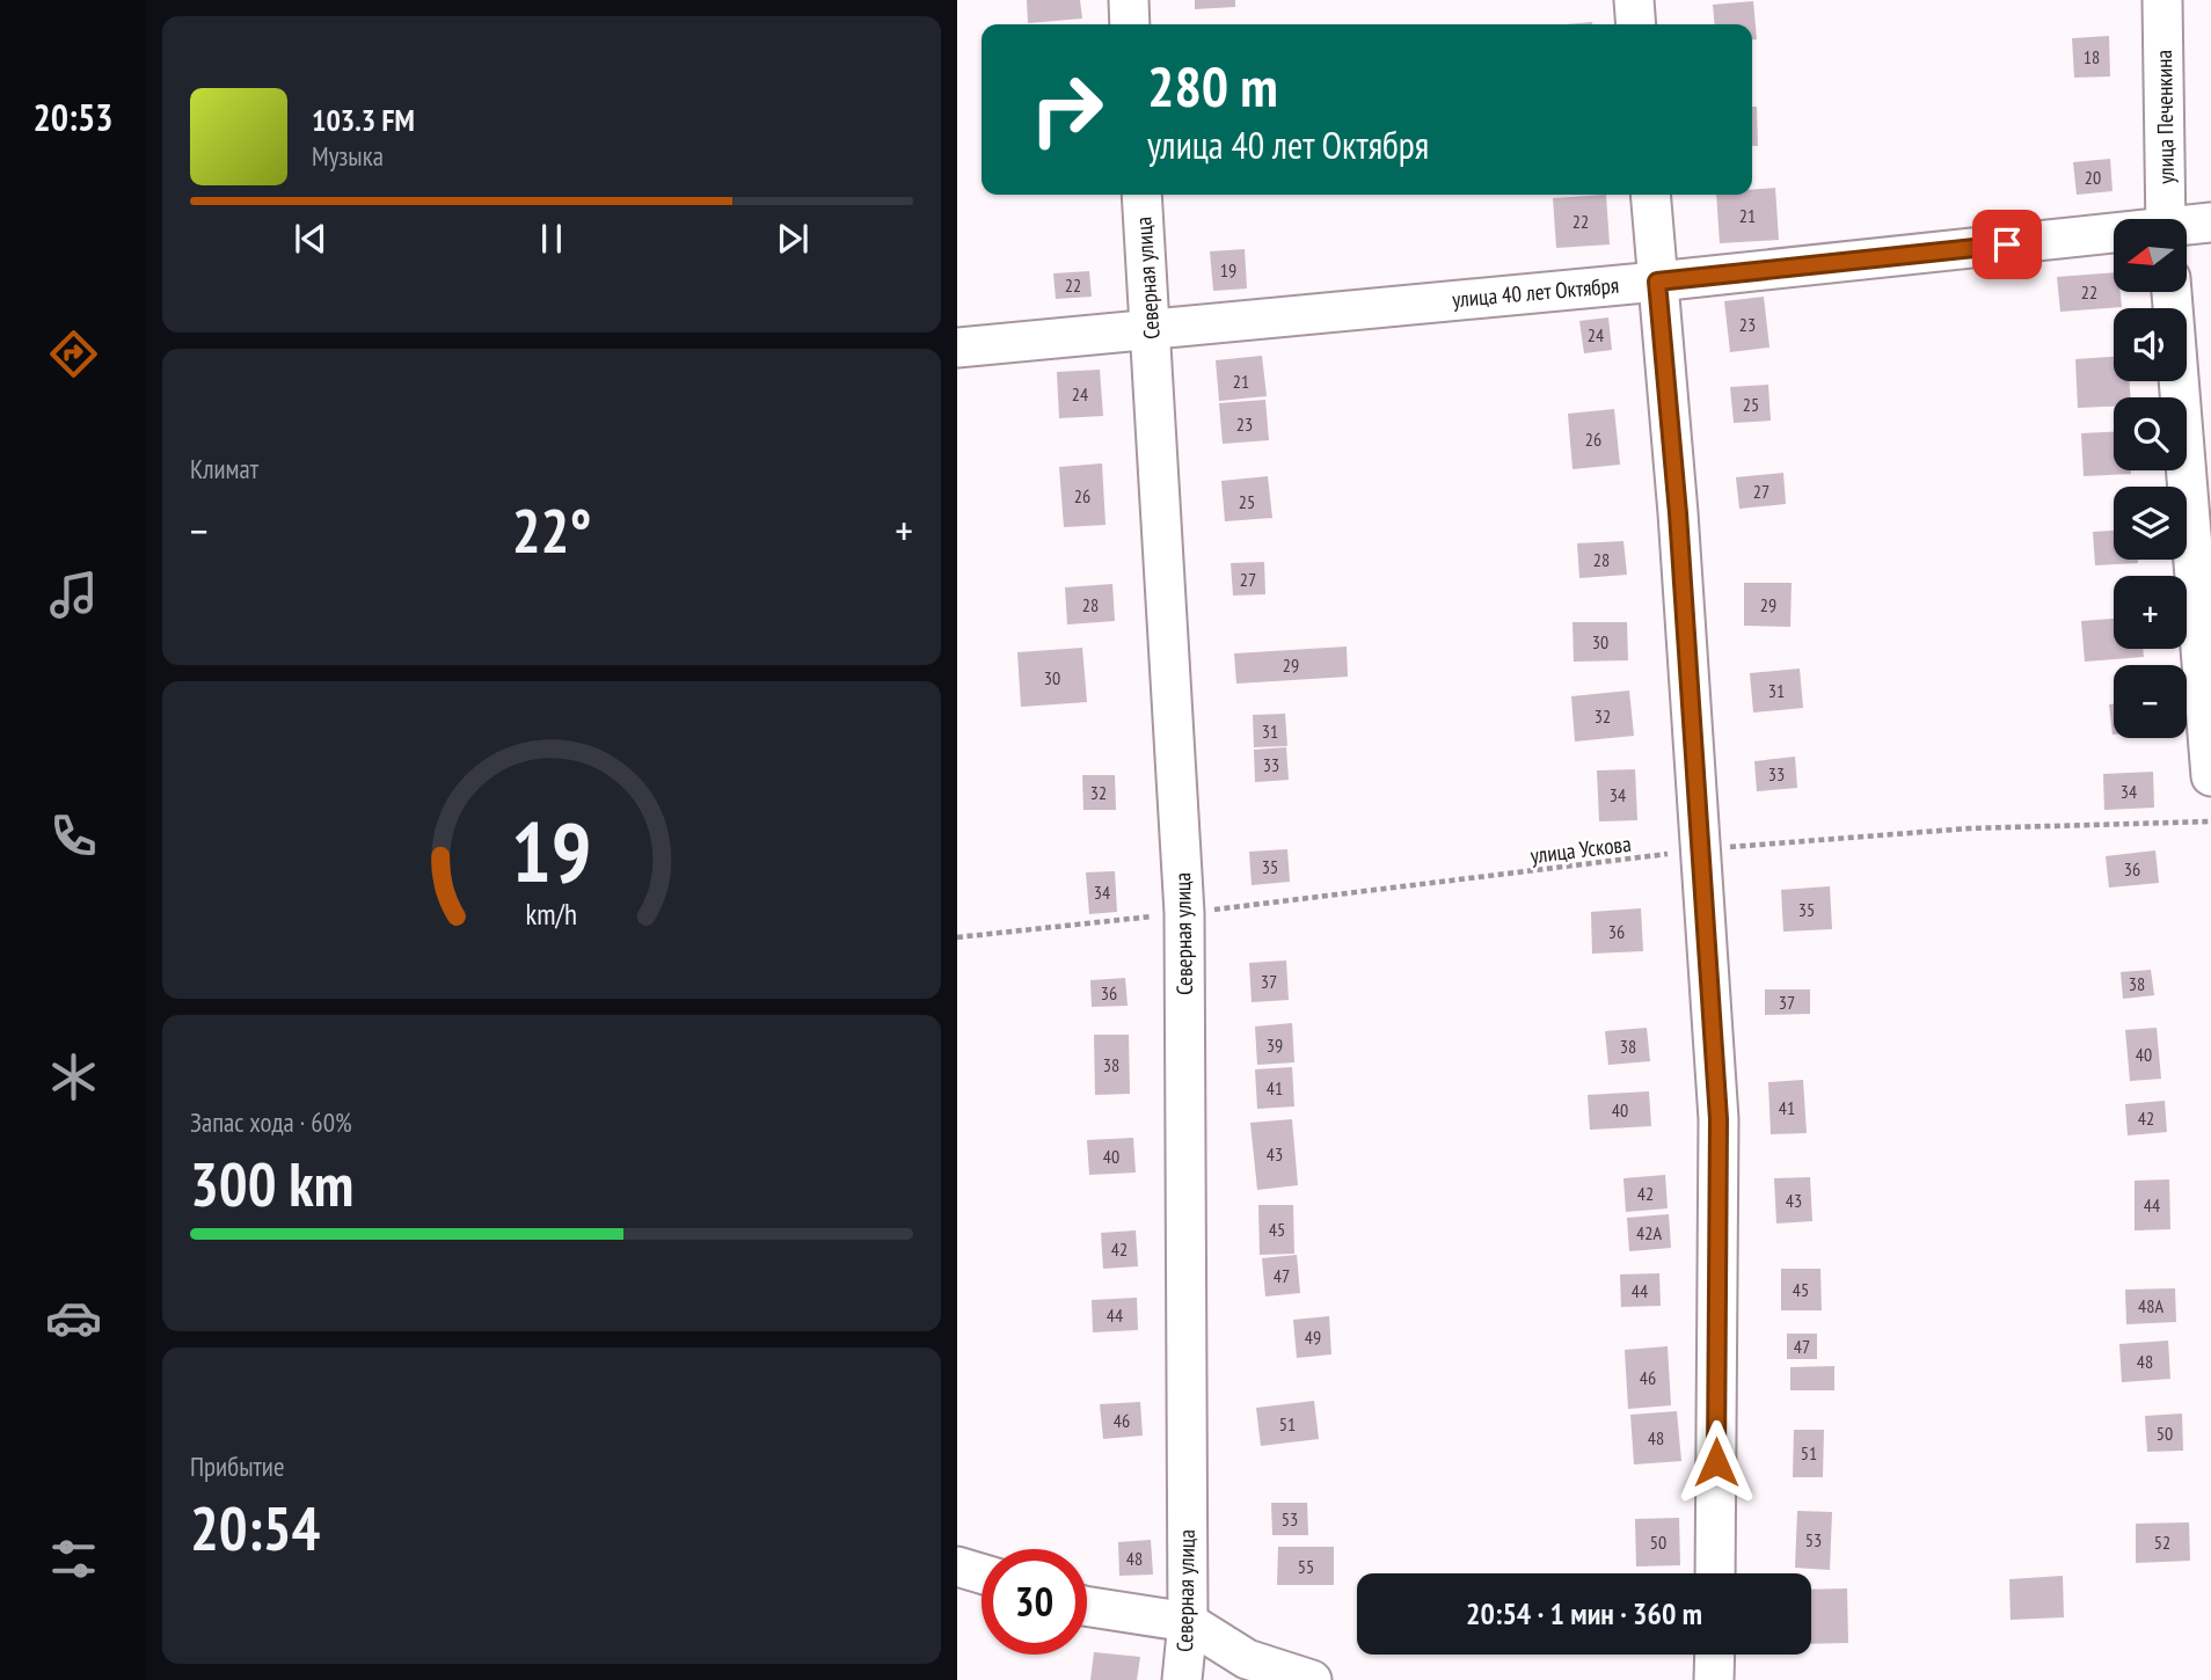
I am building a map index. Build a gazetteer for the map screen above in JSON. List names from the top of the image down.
{
  "streets": {
    "street": ["улица Печенкина", "Северная улица", "улица 40 лет Октября"],
    "path": ["улица Ускова"]
  },
  "crossings": [
    ["Северная улица", "улица 40 лет Октября"],
    ["Северная улица", "улица Ускова"]
  ],
  "house_numbers": [
    "18",
    "20",
    "21",
    "22",
    "19",
    "22",
    "22",
    "23",
    "24",
    "21",
    "24",
    "25",
    "23",
    "26",
    "27",
    "26",
    "25",
    "28",
    "27",
    "28",
    "29",
    "30",
    "29",
    "30",
    "31",
    "32",
    "31",
    "33",
    "33",
    "34",
    "32",
    "34",
    "35",
    "36",
    "34",
    "35",
    "36",
    "37",
    "38",
    "36",
    "37",
    "39",
    "38",
    "40",
    "38",
    "41",
    "41",
    "40",
    "42",
    "43",
    "40",
    "42",
    "43",
    "44",
    "45",
    "42А",
    "42",
    "47",
    "45",
    "44",
    "48А",
    "44",
    "49",
    "47",
    "48",
    "46",
    "46",
    "51",
    "50",
    "48",
    "51",
    "53",
    "53",
    "50",
    "52",
    "48",
    "55"
  ],
  "north": "left",
  "page": {
    "tabs": "20:53",
    "turn": ["280 m", "улица 40 лет Октября"],
    "song": ["103.3 FM", "Музыка"],
    "map_buttons": ["+", "−"],
    "tile": [
      "Климат",
      ["Запас хода · 60%", "300 km"],
      ["Прибытие", "20:54"]
    ],
    "heat": ["−", "22°", "+"],
    "limit": "30",
    "trip": "20:54 · 1 мин · 360 m",
    "gauge": ["19", "km/h"]
  }
}
